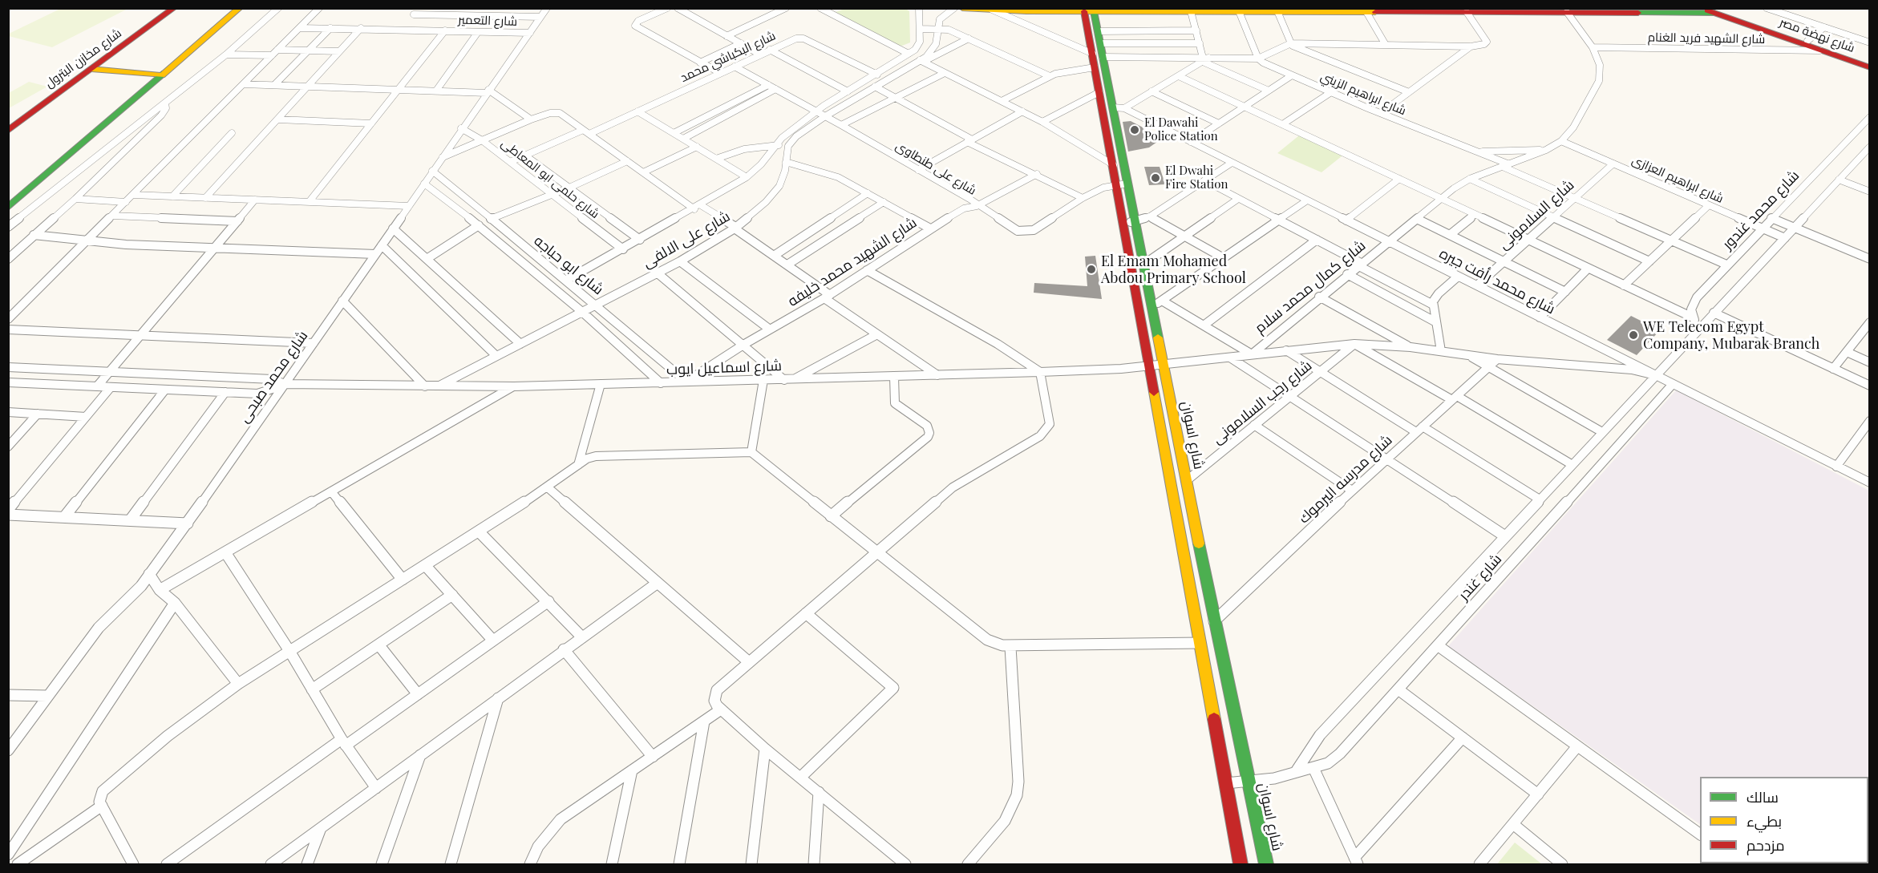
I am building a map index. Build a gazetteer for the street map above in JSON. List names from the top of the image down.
{
  "streets": {
    "street": [
      "شارع التعمير",
      "شارع نهضة مصر",
      "شارع الشهيد فريد الغنام",
      "شارع البكباشي محمد",
      "شارع مخازن البترول",
      "شارع ابراهيم الزيني",
      "شارع على طنطاوى",
      "شارع حلمى ابو المعاطى",
      "شارع ابراهيم العزازى",
      "شارع محمد غندور",
      "شارع السلامونى",
      "شارع على الالفى",
      "شارع الشهيد محمد خليفه",
      "شارع ابو حباجه",
      "شارع محمد رأفت جيره",
      "شارع كمال محمد سلام",
      "شارع اسماعيل ايوب",
      "شارع محمد صبحى",
      "شارع رجب السلامونى",
      "شارع اسوان",
      "شارع مدرسه اليرموك",
      "شارع غندر"
    ]
  },
  "crossings": [
    ["شارع التعمير", "شارع محمد صبحى"],
    ["شارع نهضة مصر", "شارع الشهيد فريد الغنام"],
    ["شارع البكباشي محمد", "شارع على طنطاوى"],
    ["شارع البكباشي محمد", "شارع حلمى ابو المعاطى"],
    ["شارع البكباشي محمد", "شارع على الالفى"],
    ["شارع ابراهيم الزيني", "شارع محمد غندور"],
    ["شارع ابراهيم الزيني", "شارع السلامونى"],
    ["شارع ابراهيم الزيني", "شارع كمال محمد سلام"],
    ["شارع على طنطاوى", "شارع على الالفى"],
    ["شارع على طنطاوى", "شارع الشهيد محمد خليفه"],
    ["شارع على طنطاوى", "شارع اسوان"],
    ["شارع حلمى ابو المعاطى", "شارع على الالفى"],
    ["شارع حلمى ابو المعاطى", "شارع محمد صبحى"],
    ["شارع ابراهيم العزازى", "شارع محمد غندور"],
    ["شارع ابراهيم العزازى", "شارع السلامونى"],
    ["شارع ابراهيم العزازى", "شارع كمال محمد سلام"],
    ["شارع السلامونى", "شارع محمد رأفت جيره"],
    ["شارع على الالفى", "شارع ابو حباجه"],
    ["شارع على الالفى", "شارع اسماعيل ايوب"],
    ["شارع الشهيد محمد خليفه", "شارع ابو حباجه"],
    ["شارع الشهيد محمد خليفه", "شارع اسماعيل ايوب"],
    ["شارع ابو حباجه", "شارع اسماعيل ايوب"],
    ["شارع ابو حباجه", "شارع محمد صبحى"],
    ["شارع محمد رأفت جيره", "شارع كمال محمد سلام"],
    ["شارع محمد رأفت جيره", "شارع اسماعيل ايوب"],
    ["شارع محمد رأفت جيره", "شارع اسوان"],
    ["شارع محمد رأفت جيره", "شارع غندر"],
    ["شارع كمال محمد سلام", "شارع اسماعيل ايوب"],
    ["شارع اسماعيل ايوب", "شارع محمد صبحى"],
    ["شارع اسماعيل ايوب", "شارع رجب السلامونى"],
    ["شارع اسماعيل ايوب", "شارع اسوان"],
    ["شارع اسماعيل ايوب", "شارع مدرسه اليرموك"],
    ["شارع اسماعيل ايوب", "شارع غندر"],
    ["شارع رجب السلامونى", "شارع اسوان"],
    ["شارع اسوان", "شارع مدرسه اليرموك"],
    ["شارع اسوان", "شارع غندر"]
  ],
  "places": [
    "El Dawahi Police Station",
    "El Dwahi Fire Station",
    "El Emam Mohamed Abdou Primary School",
    "WE Telecom Egypt Company, Mubarak Branch"
  ],
  "legend": ["سالك", "بطيء", "مزدحم"]
}
